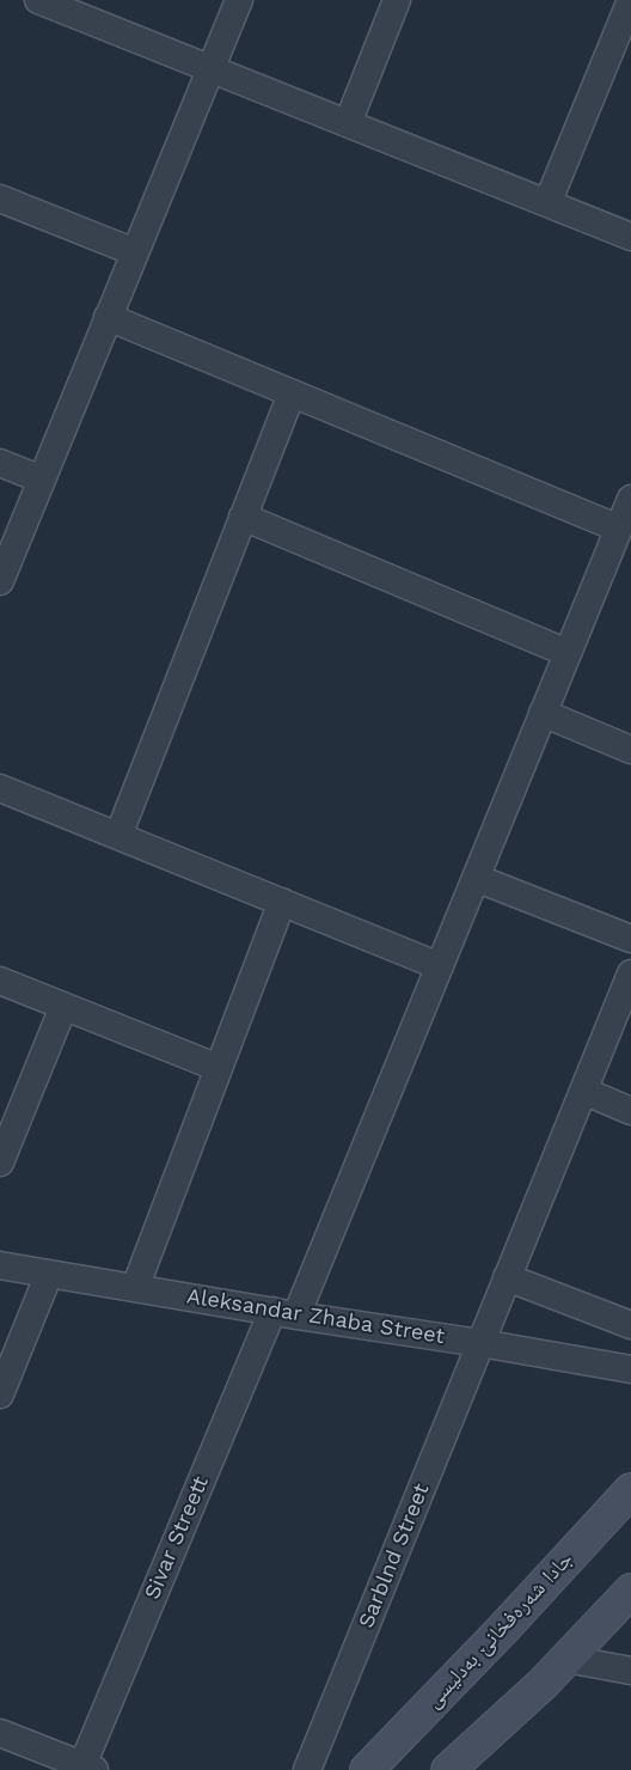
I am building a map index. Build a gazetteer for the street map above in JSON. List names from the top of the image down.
{
  "streets": {
    "main road": ["جادا شەرەفخانێ بەدلیسی"],
    "street": ["Aleksandar Zhaba Street", "Sivar Streett", "Sarblnd Street"]
  },
  "crossings": [
    ["Aleksandar Zhaba Street", "Sivar Streett"],
    ["Aleksandar Zhaba Street", "Sarblnd Street"]
  ]
}
